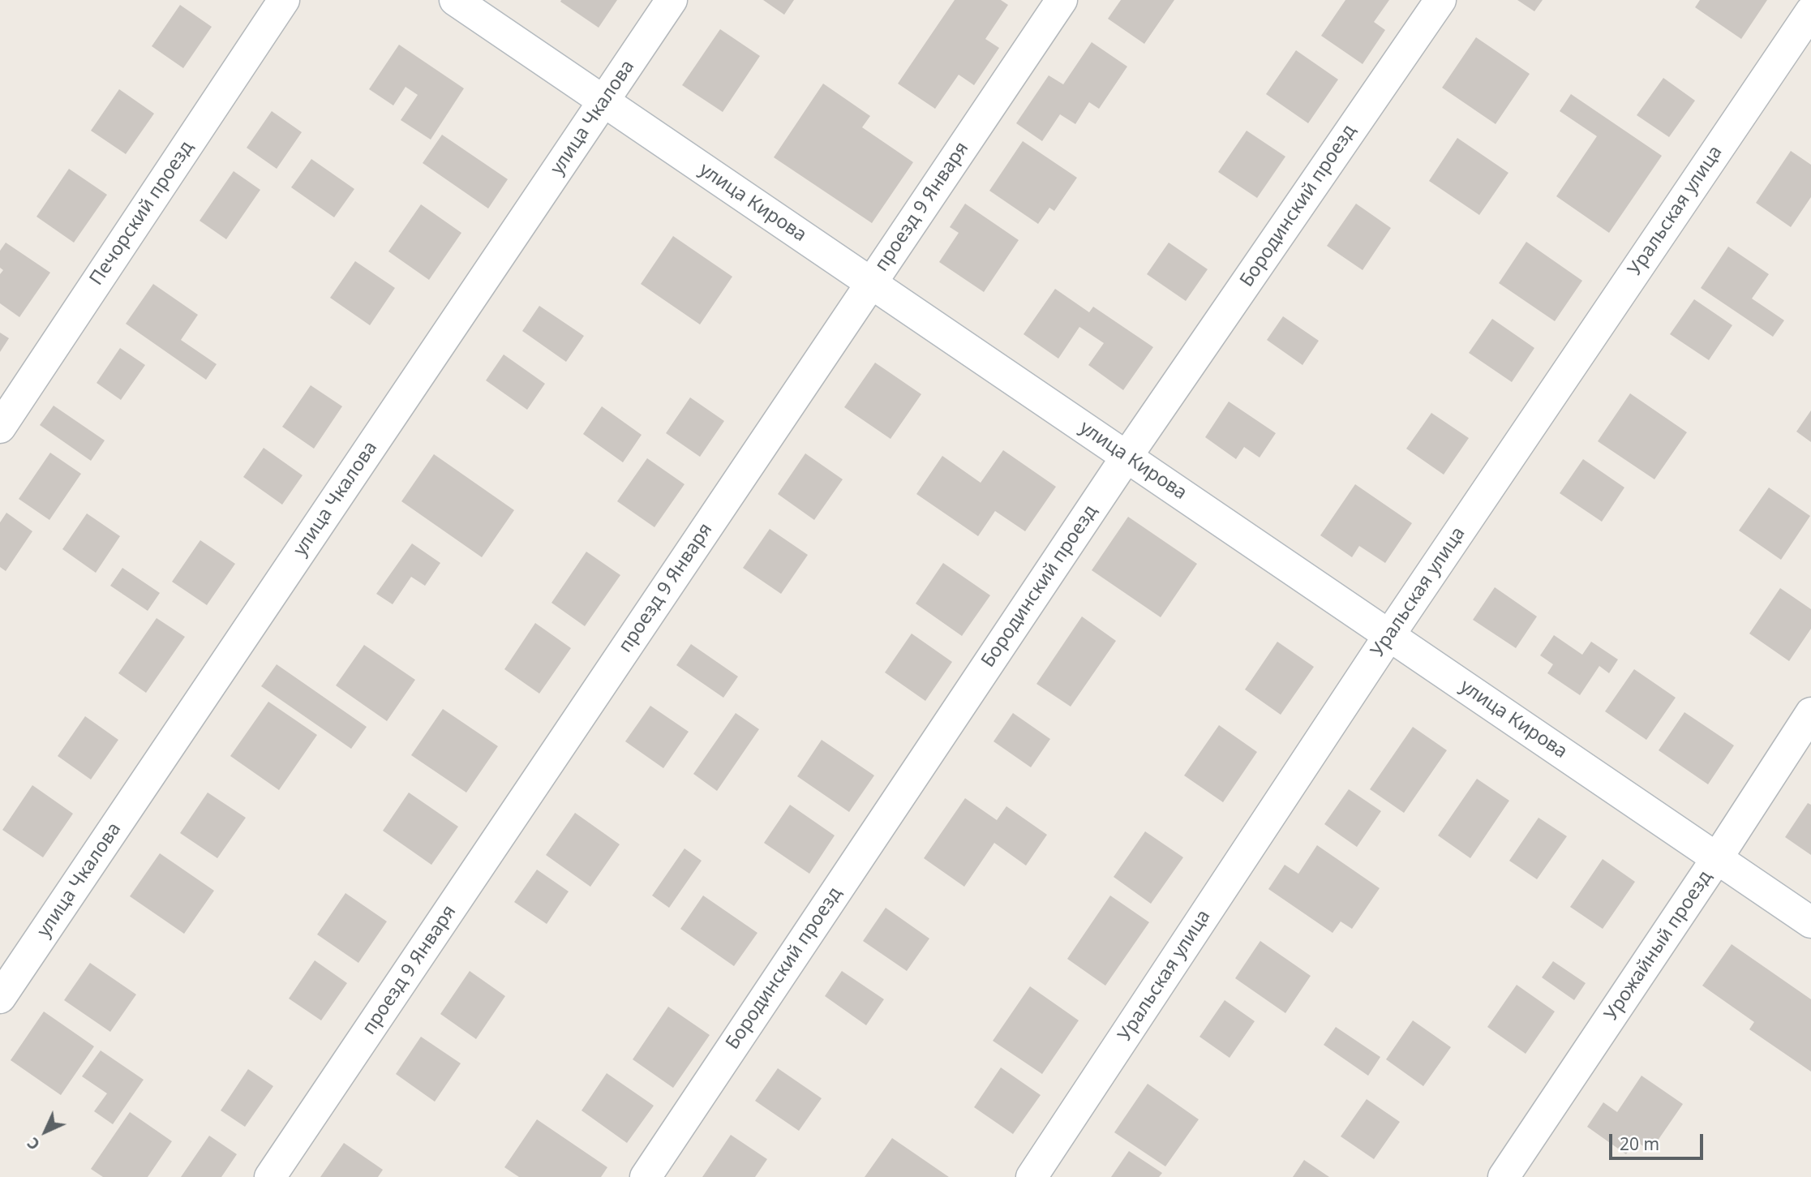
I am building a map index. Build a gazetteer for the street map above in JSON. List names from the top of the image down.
{
  "streets": {
    "street": [
      "улица Чкалова",
      "улица Кирова",
      "Бородинский проезд",
      "проезд 9 Января",
      "Уральская улица",
      "Печорский проезд",
      "Урожайный проезд"
    ]
  },
  "crossings": [
    ["улица Чкалова", "улица Кирова"],
    ["улица Кирова", "Бородинский проезд"],
    ["улица Кирова", "проезд 9 Января"],
    ["улица Кирова", "Уральская улица"],
    ["улица Кирова", "Урожайный проезд"]
  ],
  "scale_bar": "20 m",
  "north": "bottom left"
}
